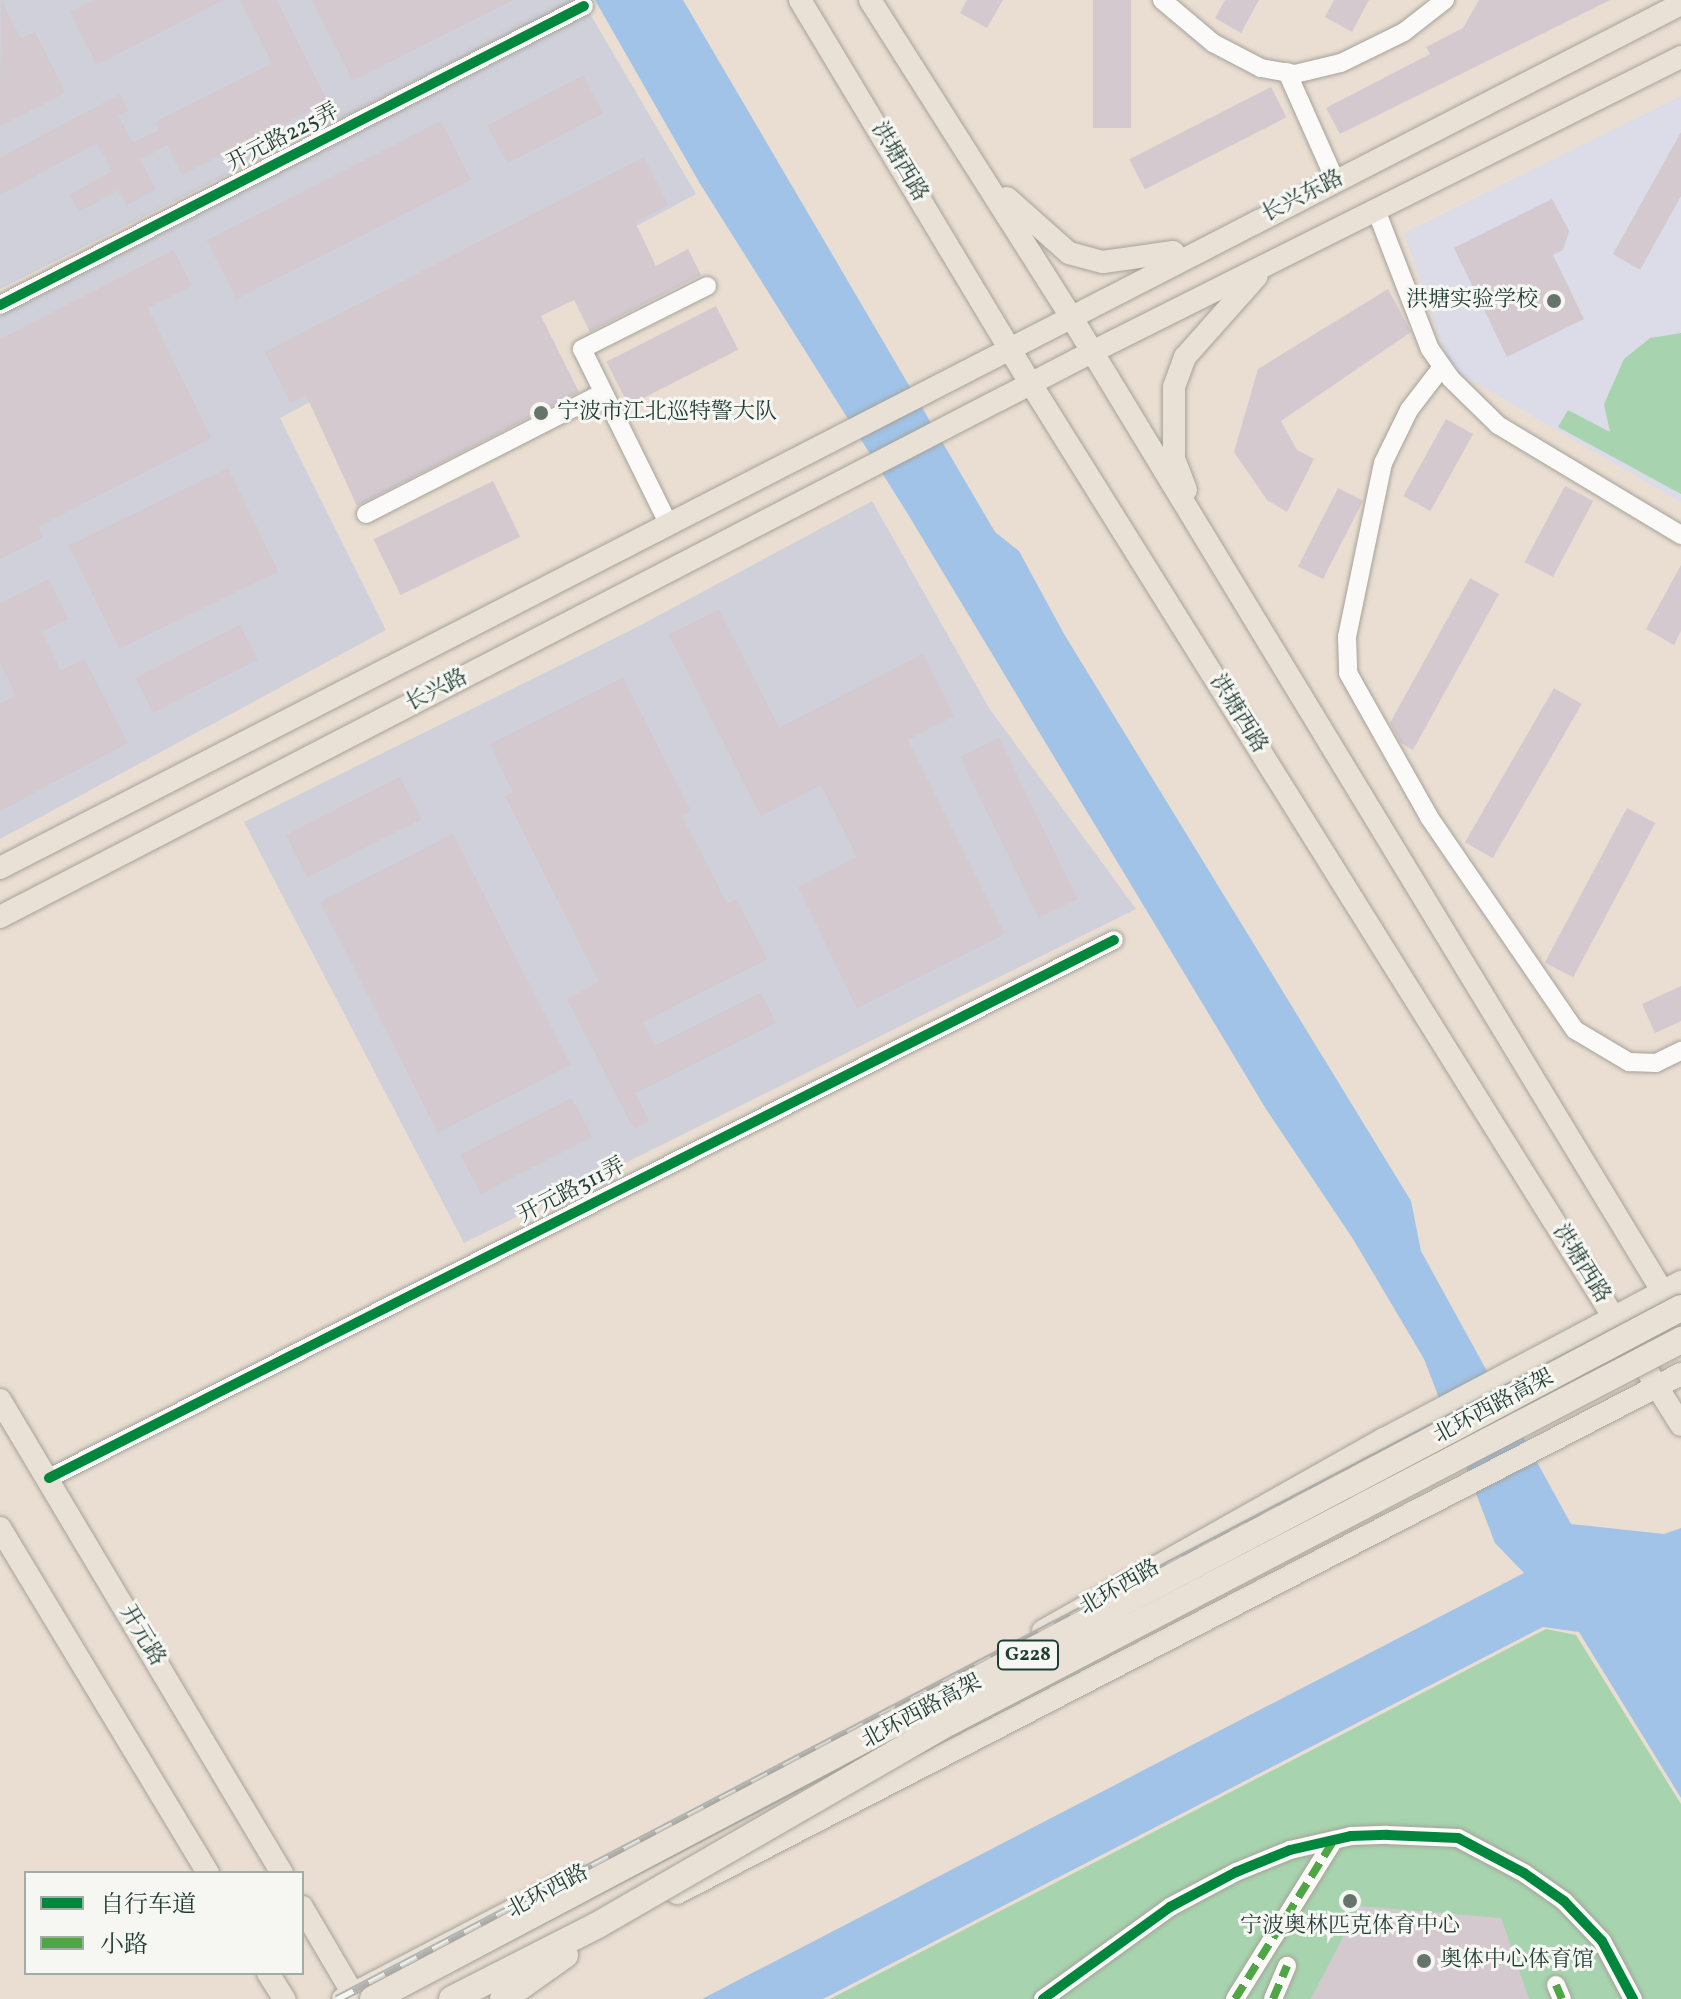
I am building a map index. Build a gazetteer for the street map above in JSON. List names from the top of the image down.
{
  "streets": {
    "highway": ["北环西路高架", "G228"],
    "main road": [
      "洪塘西路",
      "长兴东路",
      "长兴路",
      "北环西路",
      "开元路"
    ],
    "street": ["开元路225弄", "开元路311弄"]
  },
  "crossings": [
    ["洪塘西路", "长兴东路"],
    ["洪塘西路", "北环西路"],
    ["长兴东路", "长兴路"],
    ["开元路311弄", "开元路"],
    ["北环西路高架", "北环西路"]
  ],
  "places": [
    "洪塘实验学校",
    "宁波市江北巡特警大队",
    "宁波奥林匹克体育中心",
    "奥体中心体育馆"
  ],
  "legend": ["自行车道", "小路"]
}
